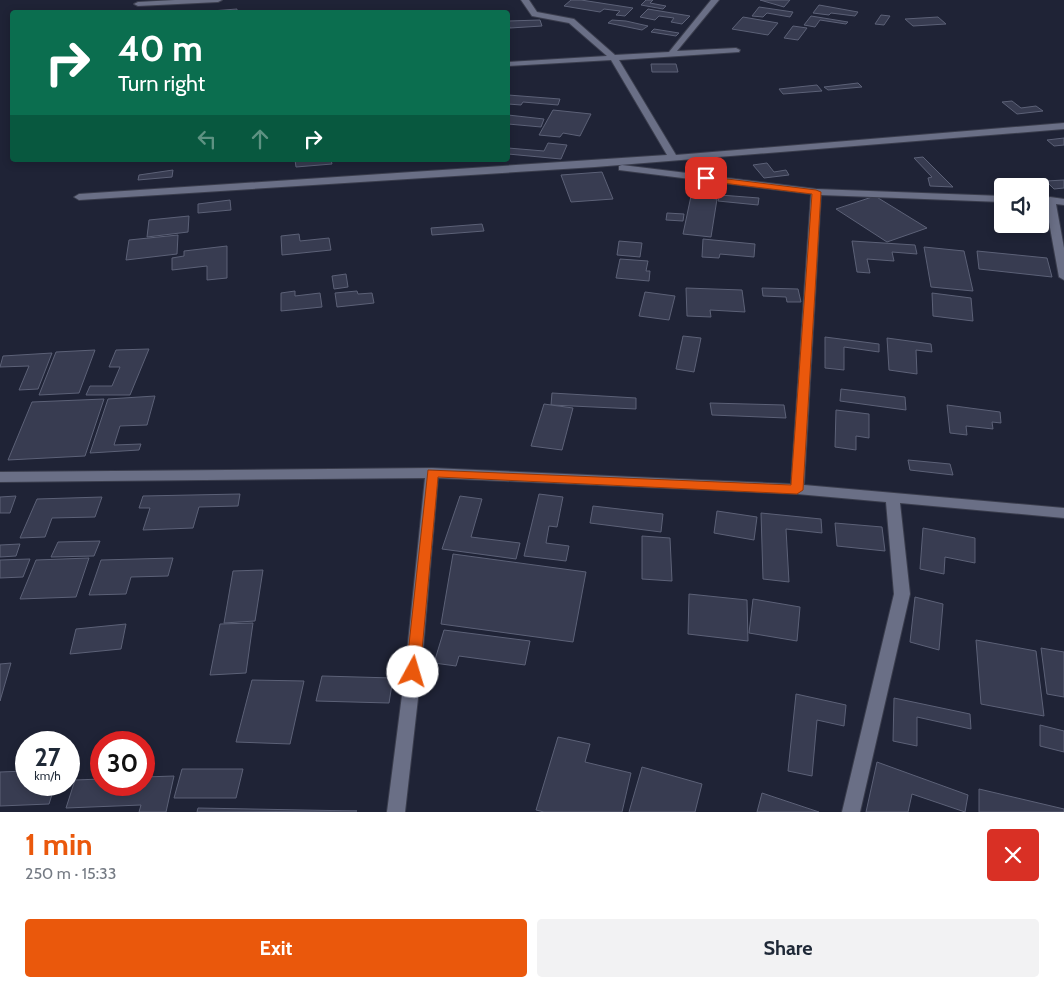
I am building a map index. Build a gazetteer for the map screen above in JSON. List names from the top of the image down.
{
  "page": {
    "turn": ["40 m", "Turn right"],
    "speed": "27 km/h",
    "limit": "30",
    "heading": ["1 min", "250 m · 15:33"],
    "buttons": ["Exit", "Share"]
  }
}
